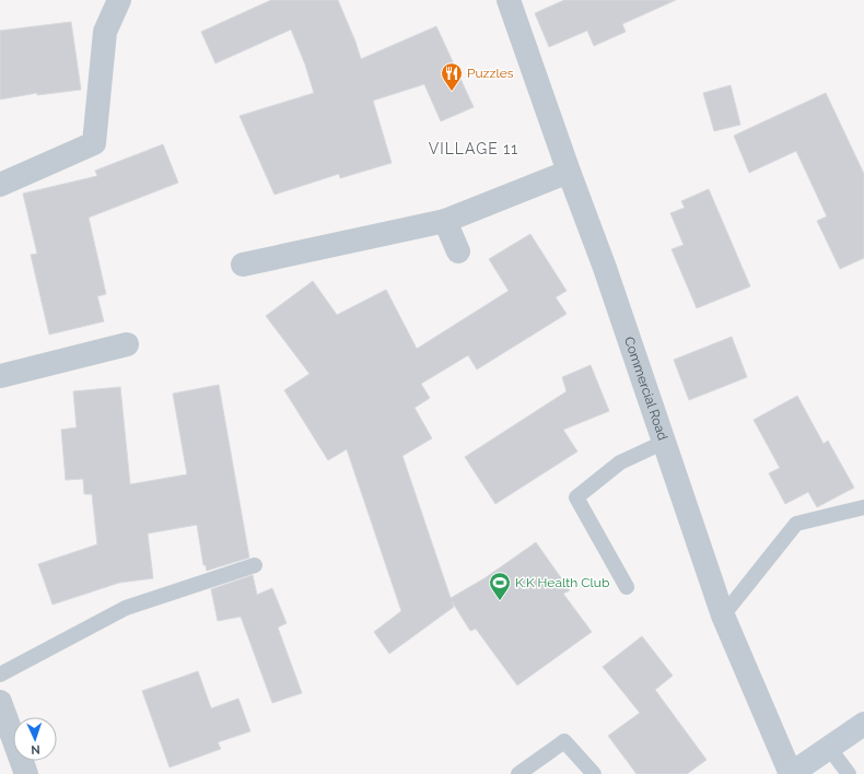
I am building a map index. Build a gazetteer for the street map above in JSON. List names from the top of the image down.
{
  "streets": {
    "street": ["Commercial Road"]
  },
  "districts": ["VILLAGE 11"],
  "places": {
    "restaurant": ["Puzzles"],
    "sports": ["K.K Health Club"]
  },
  "north": "bottom"
}
